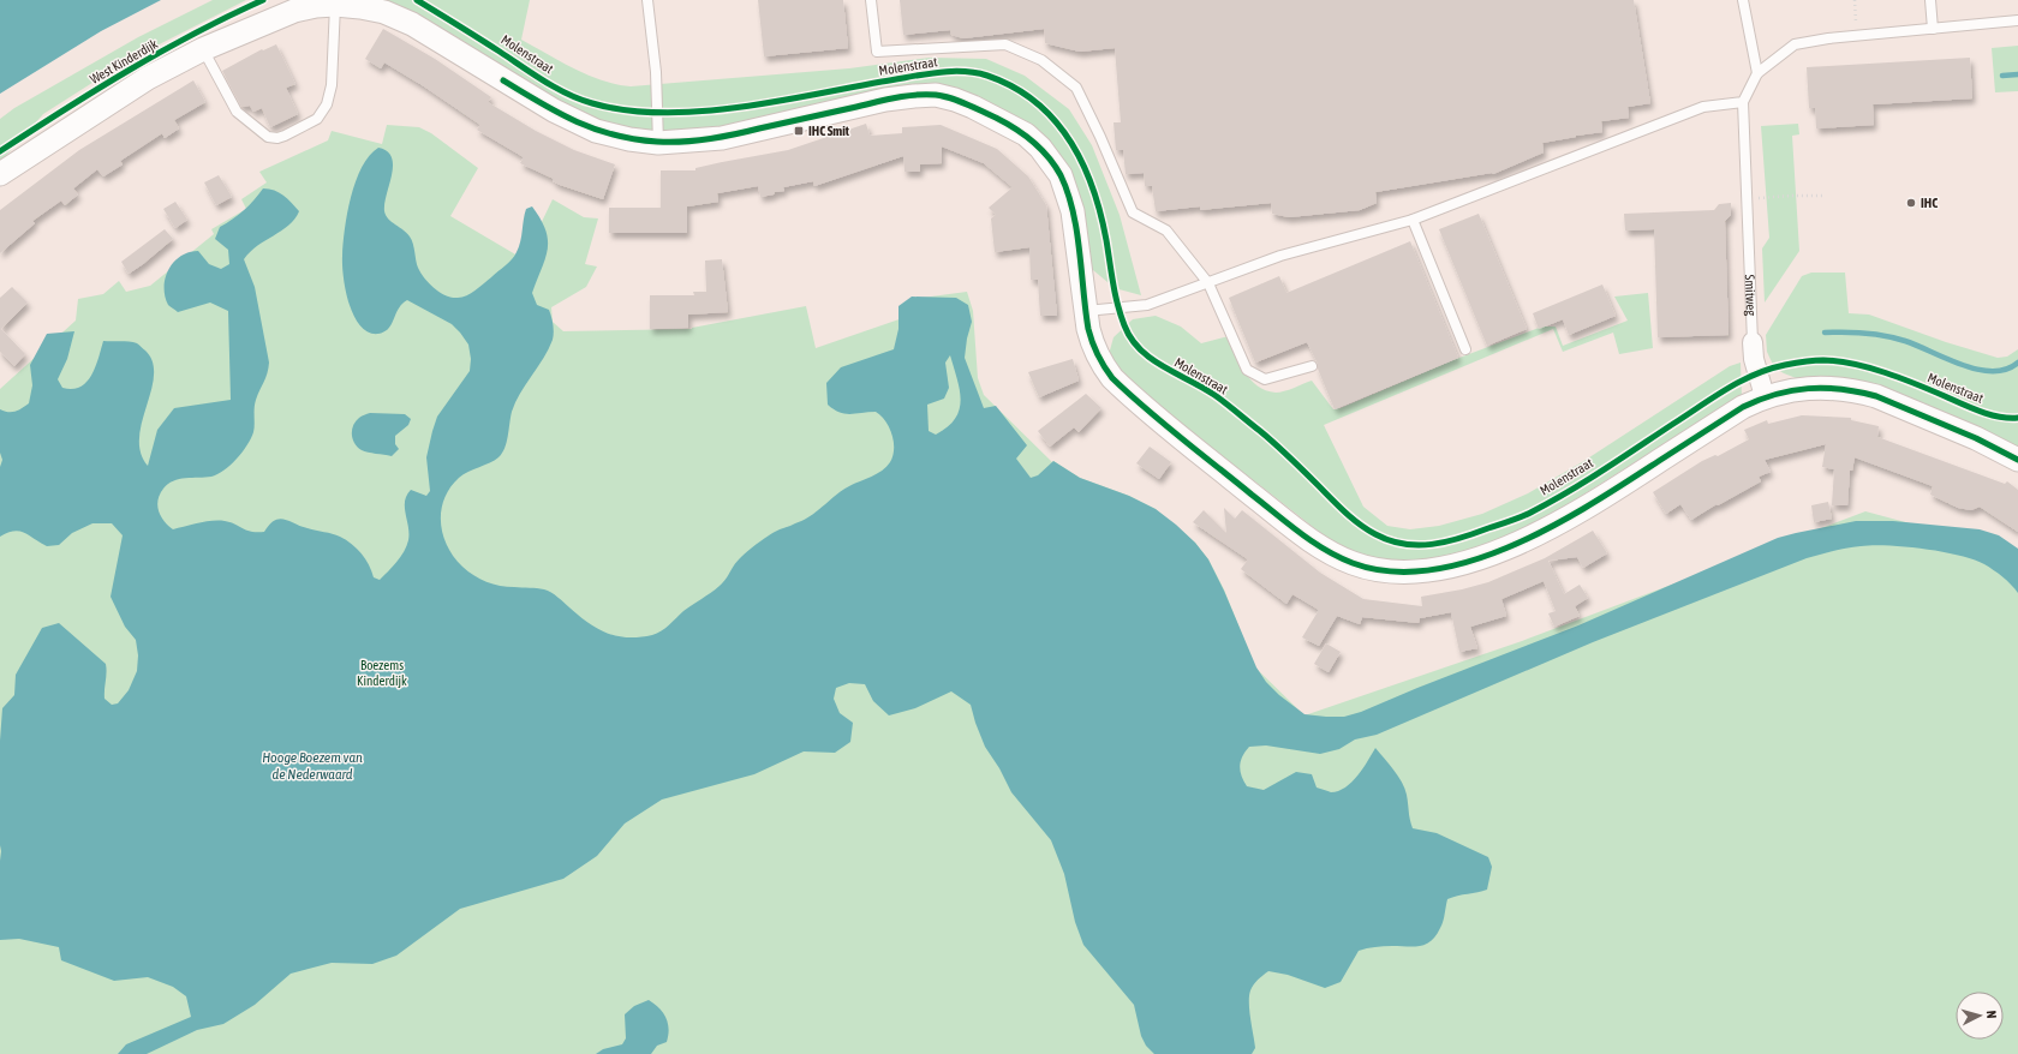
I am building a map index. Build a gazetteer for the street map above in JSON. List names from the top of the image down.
{
  "streets": {
    "street": ["West Kinderdijk", "Smitweg"],
    "cycle path": ["Molenstraat"]
  },
  "water": ["Hooge Boezem van de Nederwaard"],
  "parks": ["Boezems Kinderdijk"],
  "places": {
    "transit": ["IHC Smit"],
    "other": ["IHC"]
  },
  "north": "right"
}
